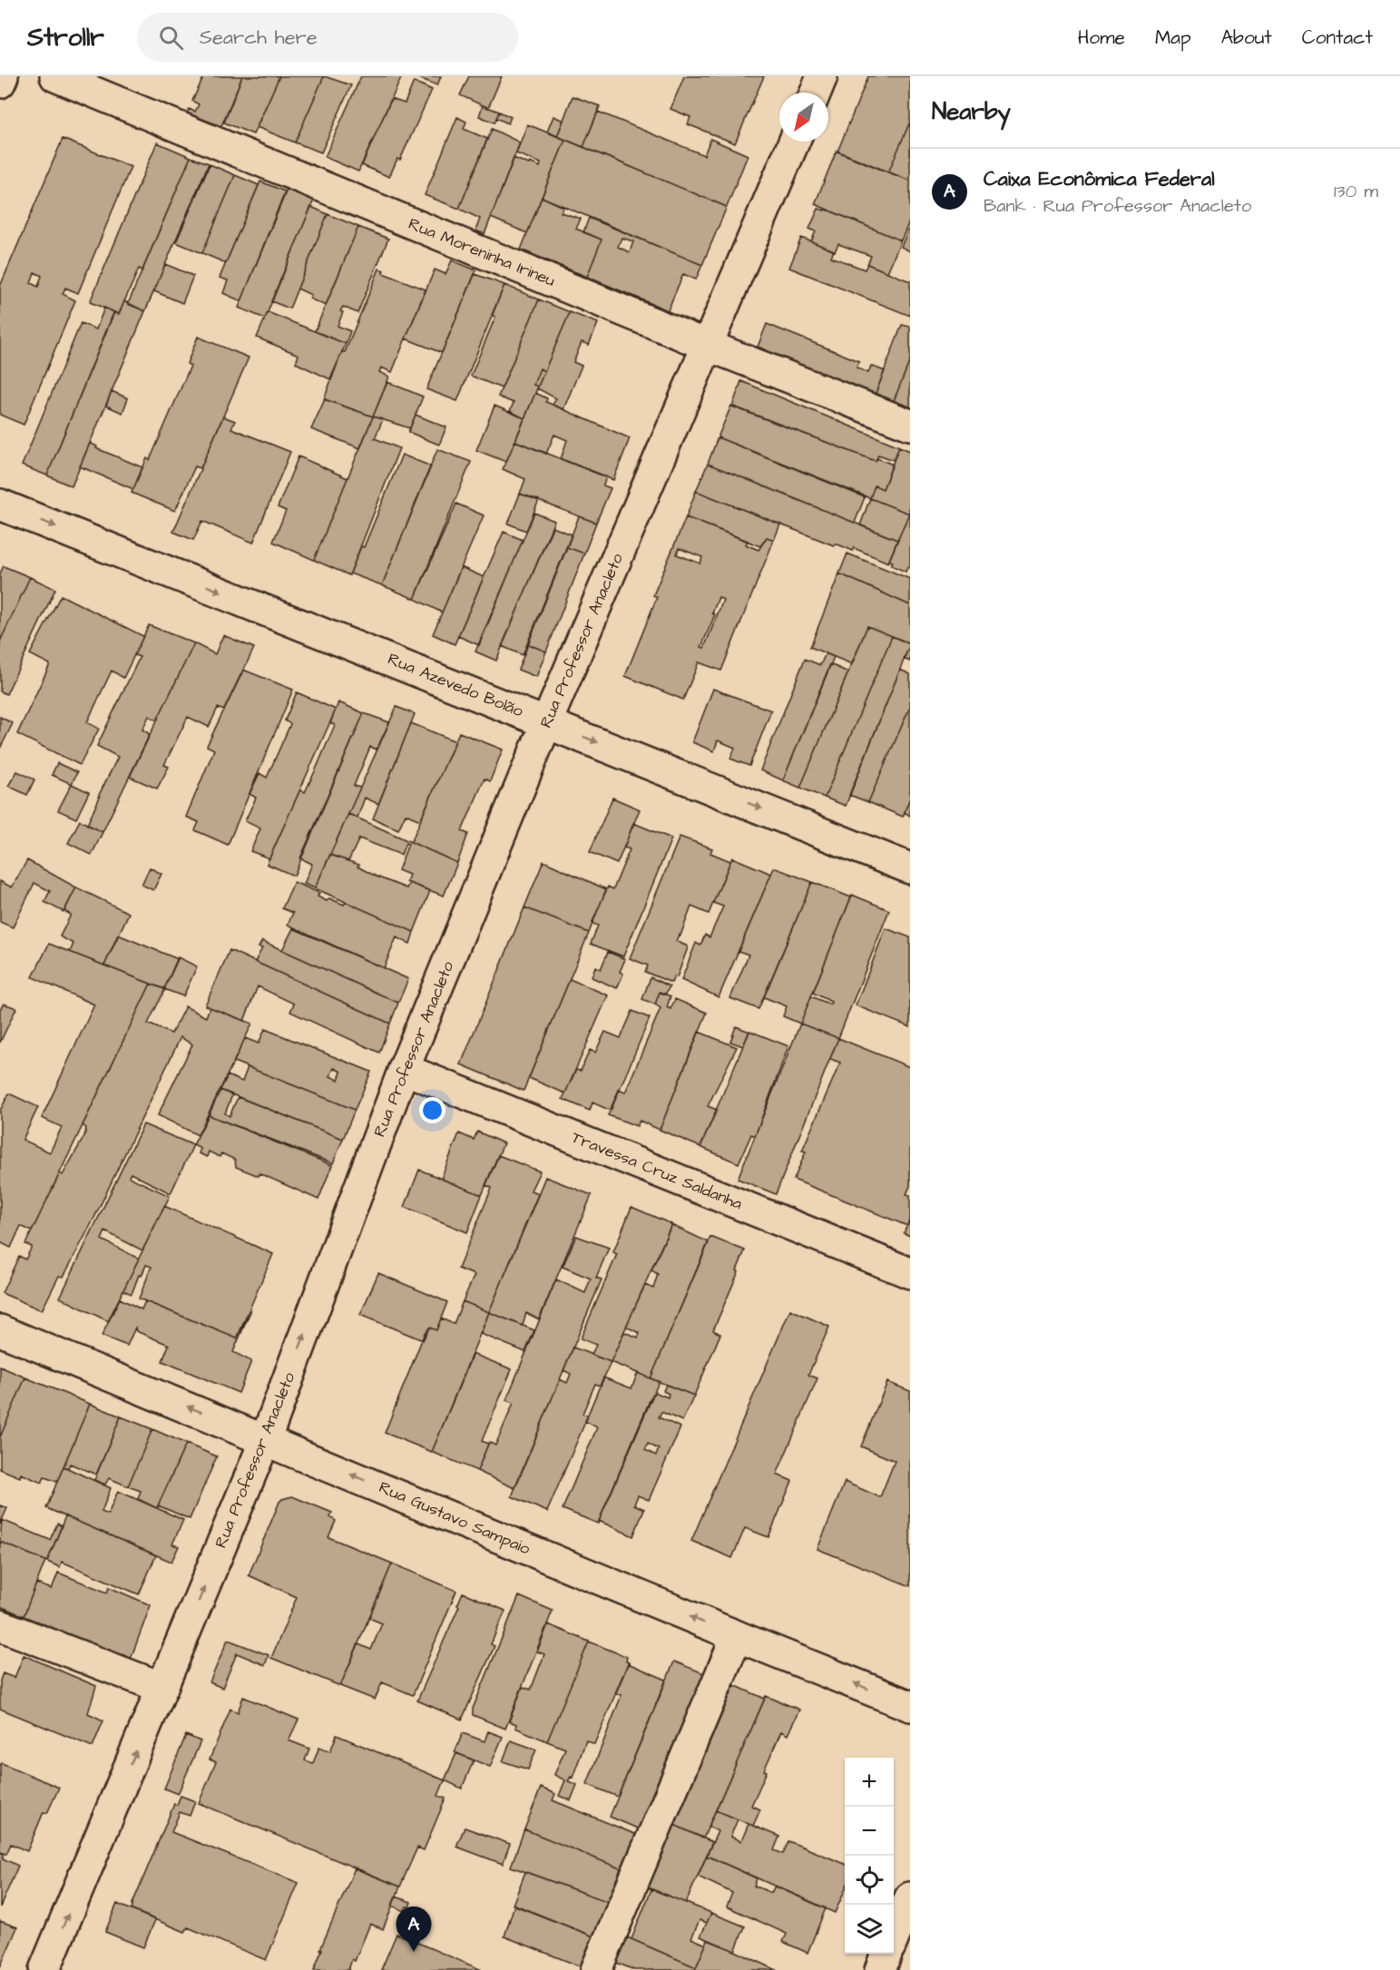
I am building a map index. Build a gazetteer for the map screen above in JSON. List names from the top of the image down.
{
  "streets": {
    "street": [
      "Rua Moreninha Irineu",
      "Rua Professor Anacleto",
      "Rua Azevedo Bolão",
      "Travessa Cruz Saldanha",
      "Rua Gustavo Sampaio"
    ]
  },
  "crossings": [
    ["Rua Moreninha Irineu", "Rua Professor Anacleto"],
    ["Rua Professor Anacleto", "Rua Azevedo Bolão"],
    ["Rua Professor Anacleto", "Travessa Cruz Saldanha"],
    ["Rua Professor Anacleto", "Rua Gustavo Sampaio"]
  ],
  "one_way": ["Rua Professor Anacleto", "Rua Azevedo Bolão", "Rua Gustavo Sampaio"],
  "north": "bottom left",
  "page": {
    "header": "Strollr",
    "search": "Search here",
    "nav": [
      "Home",
      "Map",
      "About",
      "Contact"
    ],
    "heading": "Nearby",
    "list": [
      {
        "mark": "A",
        "name": "Caixa Econômica Federal",
        "note": "Bank · Rua Professor Anacleto",
        "value": "130 m"
      }
    ],
    "map_buttons": ["+", "−"],
    "pins": "A"
  }
}
